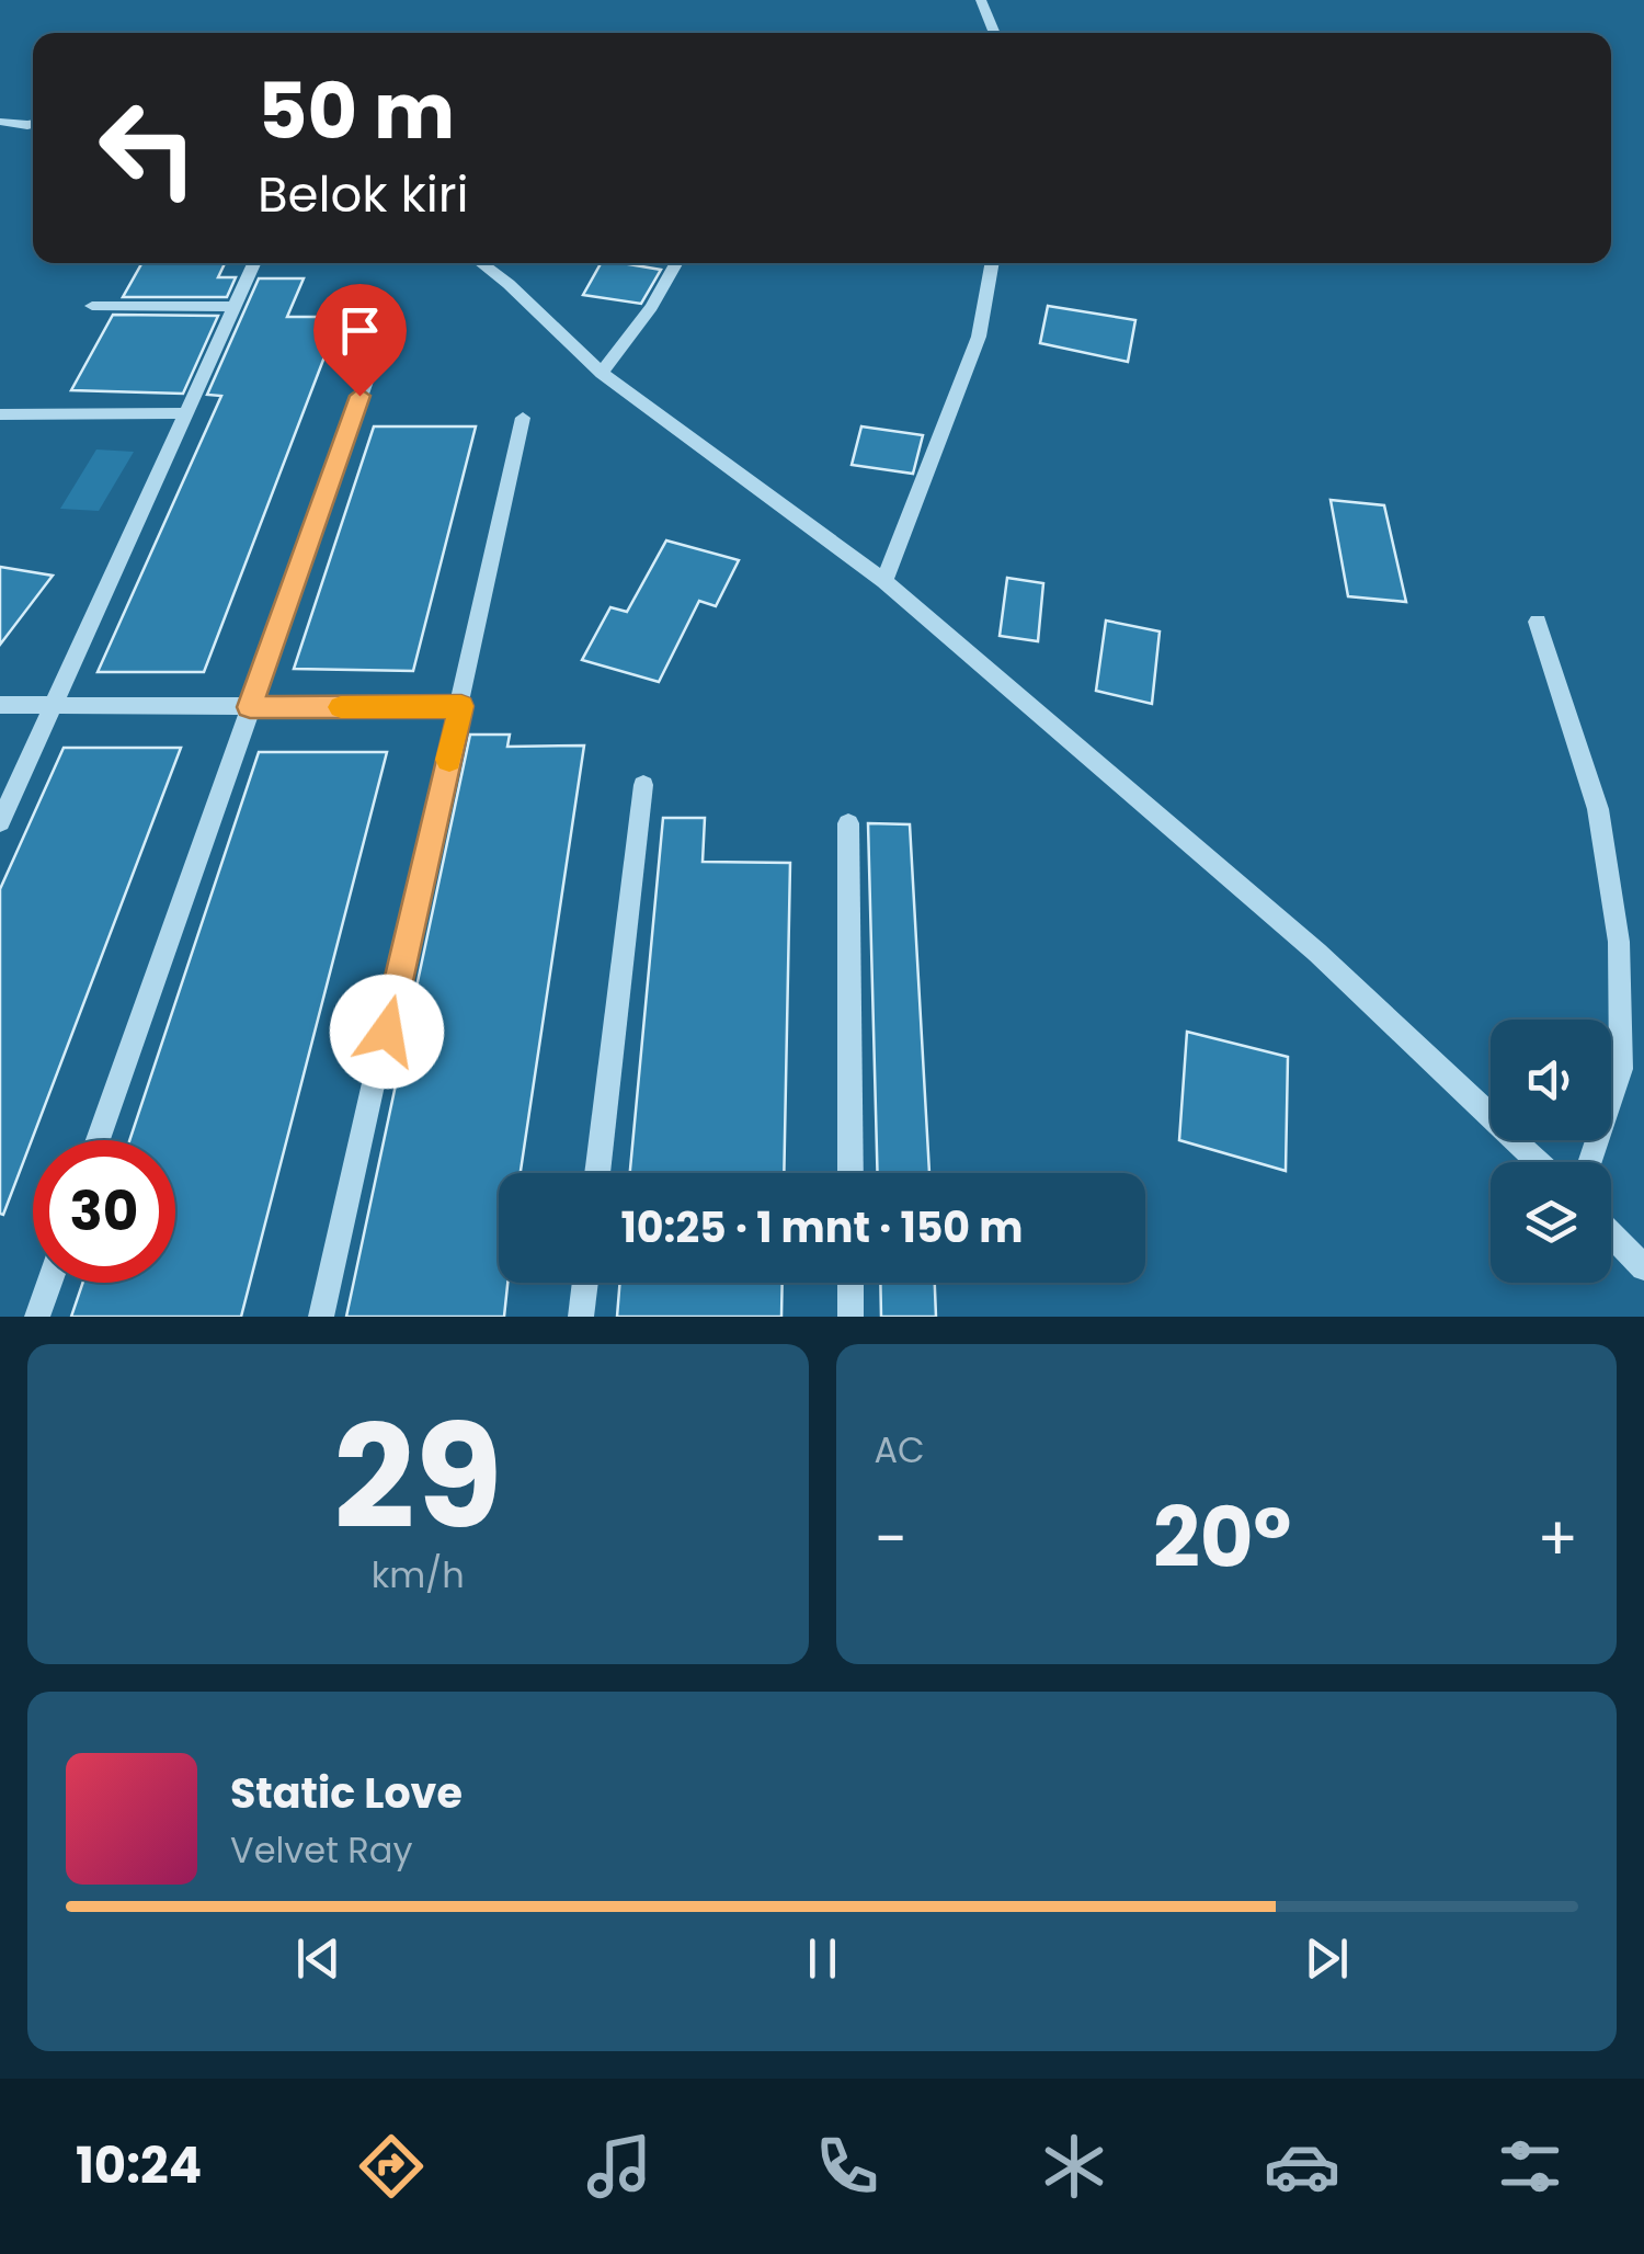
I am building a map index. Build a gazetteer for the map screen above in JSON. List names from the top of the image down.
{
  "page": {
    "turn": ["50 m", "Belok kiri"],
    "limit": "30",
    "trip": "10:25 · 1 mnt · 150 m",
    "tile": [
      ["29", "km/h"],
      "AC"
    ],
    "heat": ["−", "20°", "+"],
    "song": ["Static Love", "Velvet Ray"],
    "tabs": "10:24"
  }
}
